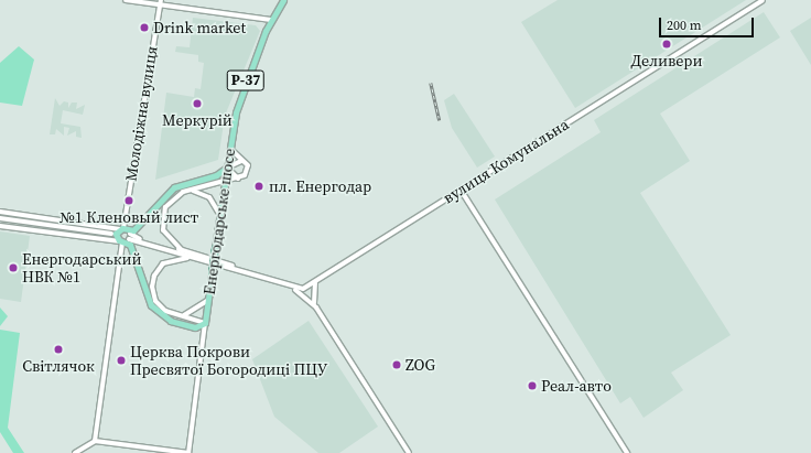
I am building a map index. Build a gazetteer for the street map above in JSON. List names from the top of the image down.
{
  "streets": {
    "main road": ["Р-37", "Енергодарське шосе"],
    "street": ["Молодіжна вулиця", "вулиця Комунальна"]
  },
  "places": [
    "Drink market",
    "Деливери",
    "Меркурій",
    "пл. Енергодар",
    "№1 Кленовый лист",
    "Енергодарський НВК №1",
    "Світлячок",
    "Церква Покрови Пресвятої Богородиці ПЦУ",
    "ZOG",
    "Реал-авто"
  ],
  "scale_bar": "200 m"
}
